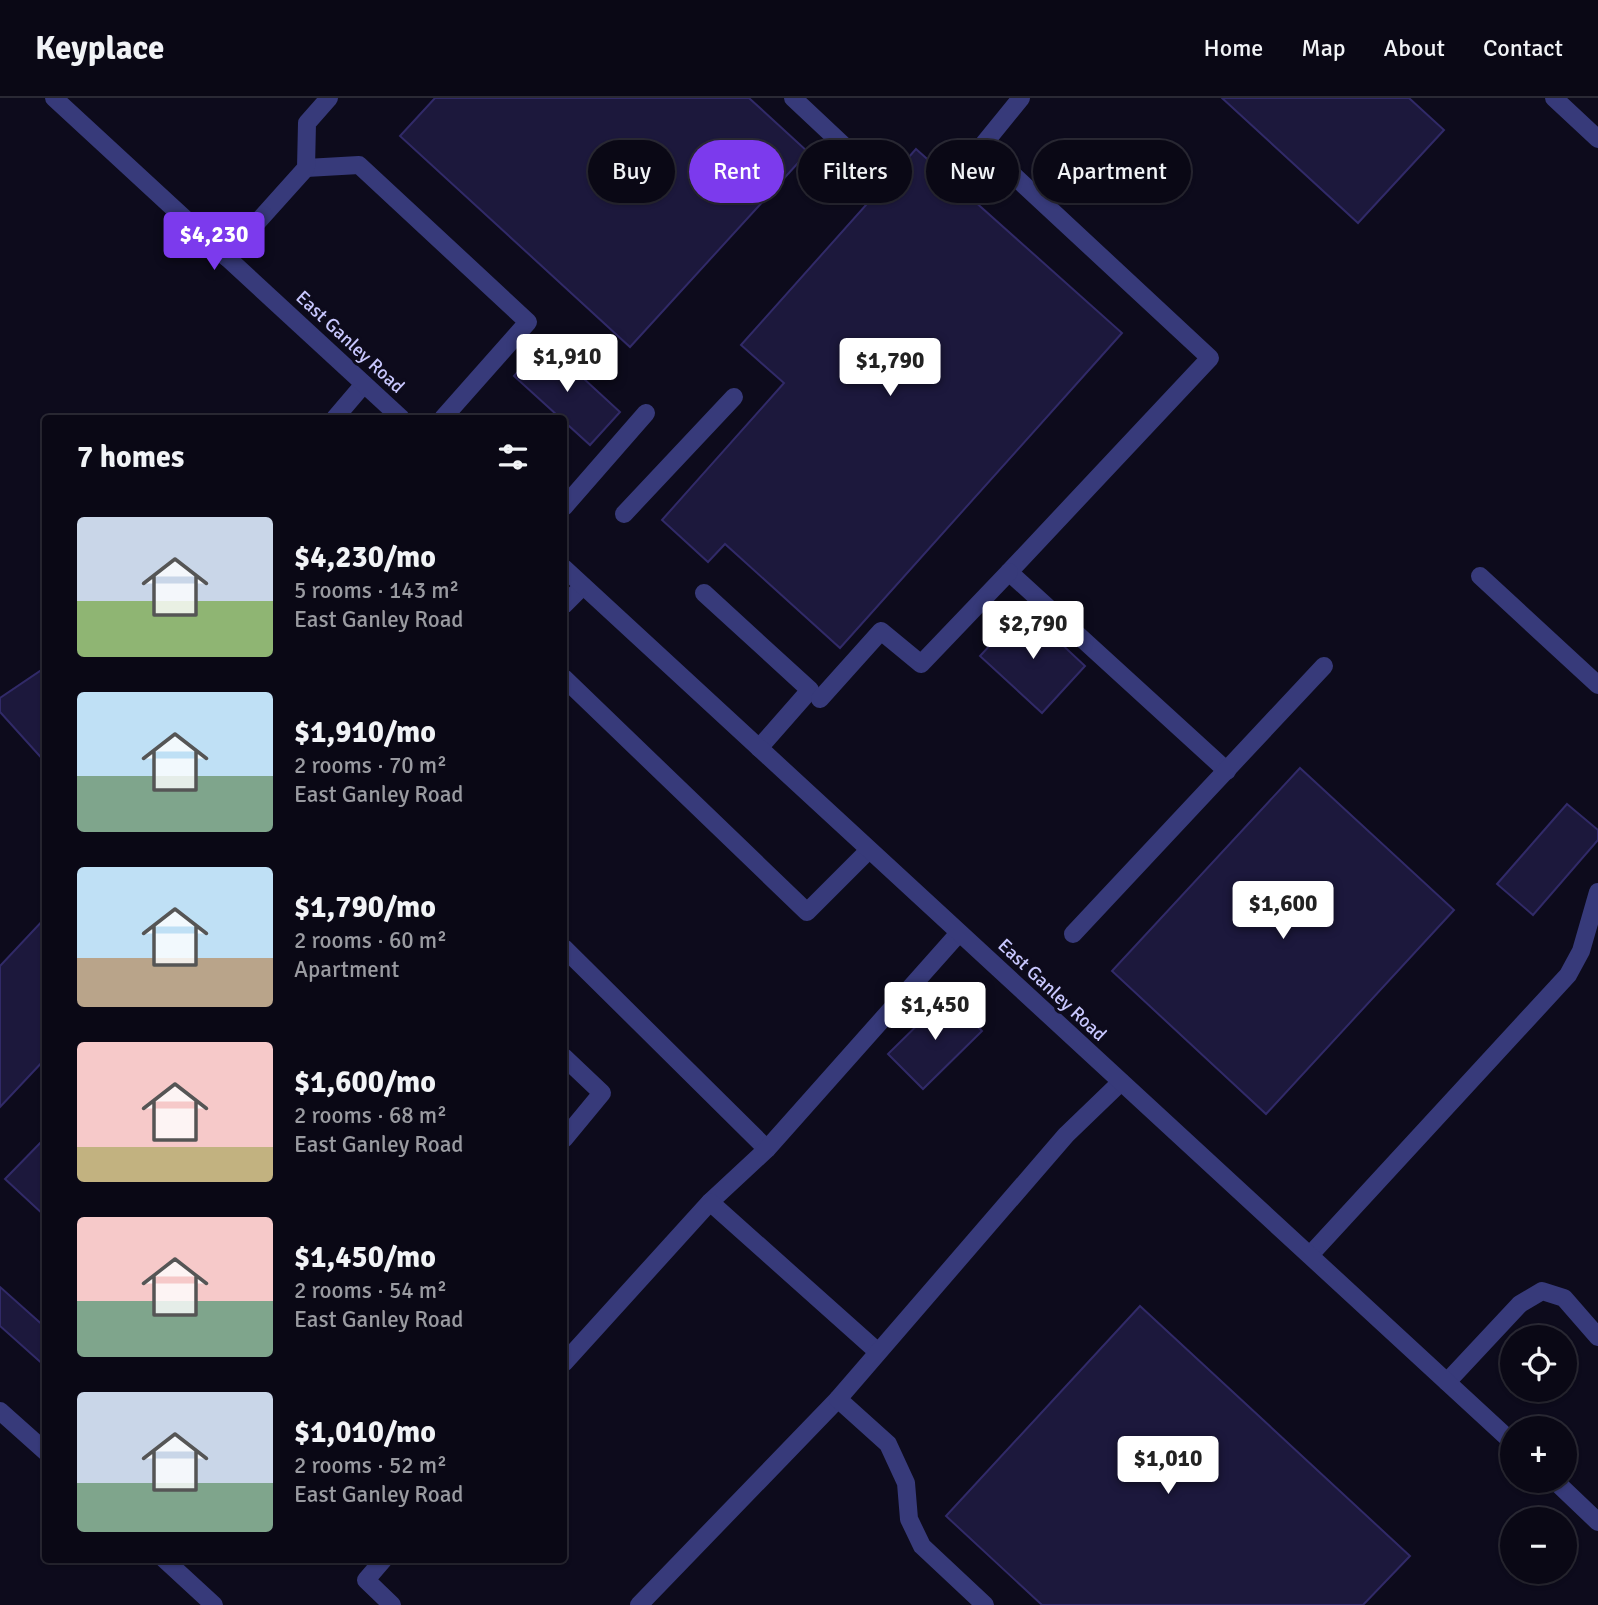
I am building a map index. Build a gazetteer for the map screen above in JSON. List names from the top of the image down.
{
  "streets": {
    "street": ["East Ganley Road"]
  },
  "page": {
    "header": "Keyplace",
    "nav": [
      "Home",
      "Map",
      "About",
      "Contact"
    ],
    "chip": [
      "Buy",
      "Rent",
      "Filters",
      "New",
      "Apartment"
    ],
    "price": [
      "$4,230",
      "$1,910",
      "$1,790",
      "$2,790",
      "$1,600",
      "$1,450",
      "$1,010"
    ],
    "heading": "7 homes",
    "list": [
      {
        "name": "$4,230/mo",
        "note": "5 rooms · 143 m² · East Ganley Road"
      },
      {
        "name": "$1,910/mo",
        "note": "2 rooms · 70 m² · East Ganley Road"
      },
      {
        "name": "$1,790/mo",
        "note": "2 rooms · 60 m² · Apartment"
      },
      {
        "name": "$1,600/mo",
        "note": "2 rooms · 68 m² · East Ganley Road"
      },
      {
        "name": "$1,450/mo",
        "note": "2 rooms · 54 m² · East Ganley Road"
      },
      {
        "name": "$1,010/mo",
        "note": "2 rooms · 52 m² · East Ganley Road"
      }
    ],
    "map_buttons": ["+", "−"]
  }
}
